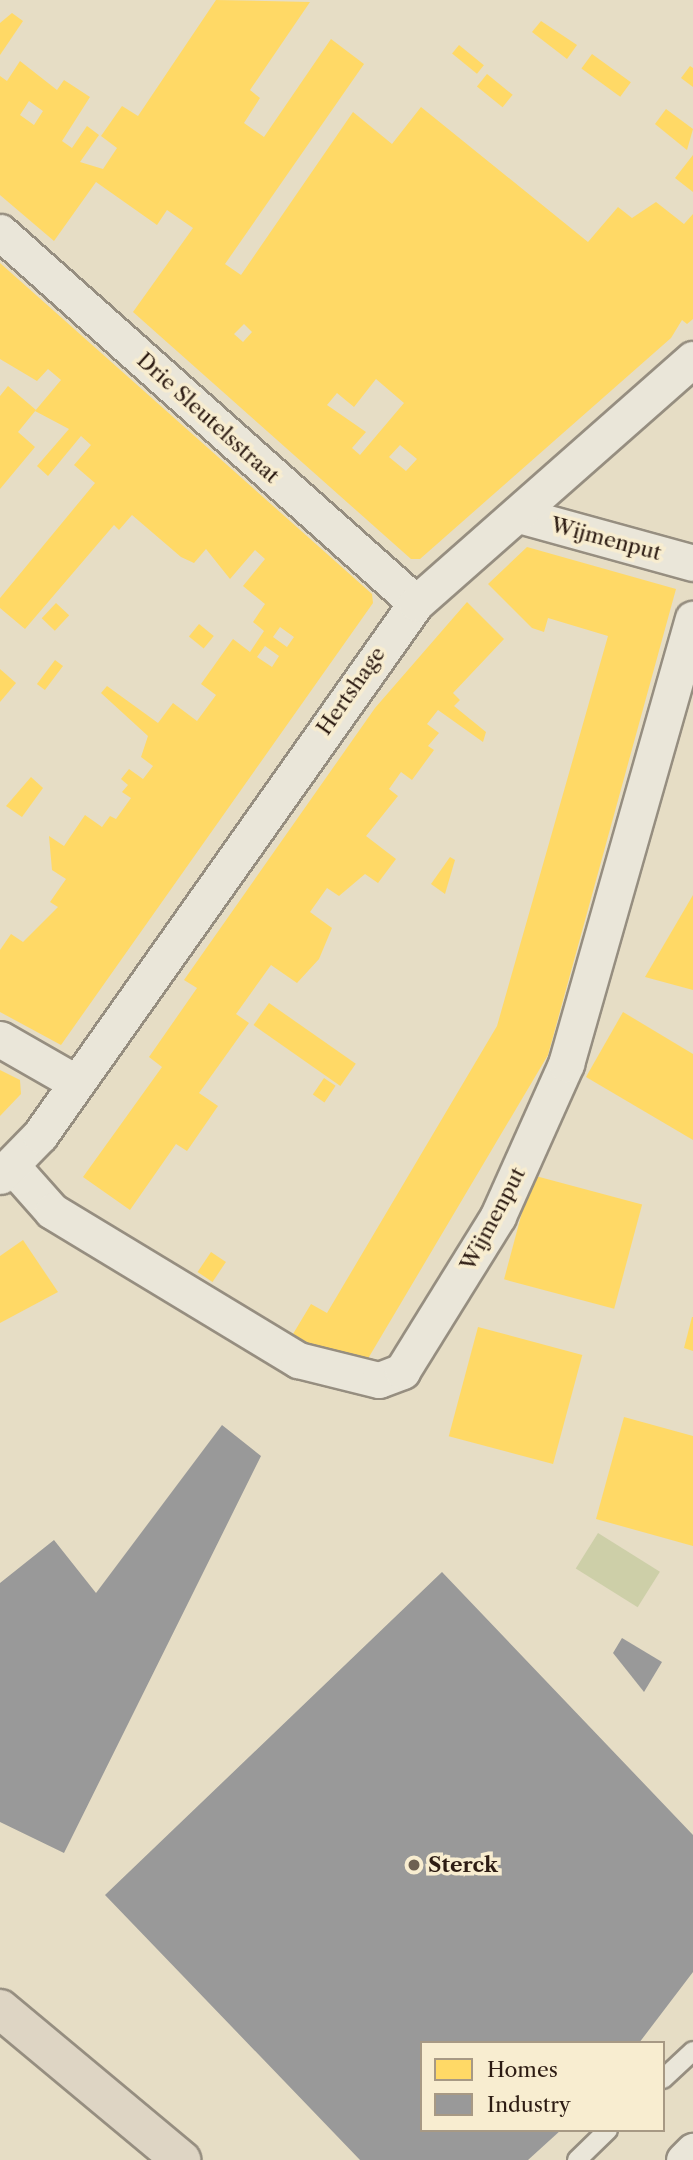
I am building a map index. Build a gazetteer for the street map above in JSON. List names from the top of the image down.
{
  "streets": {
    "street": ["Drie Sleutelsstraat", "Wijmenput", "Hertshage"]
  },
  "crossings": [
    ["Drie Sleutelsstraat", "Hertshage"],
    ["Wijmenput", "Hertshage"]
  ],
  "places": ["Sterck"],
  "legend": ["Homes", "Industry"]
}
